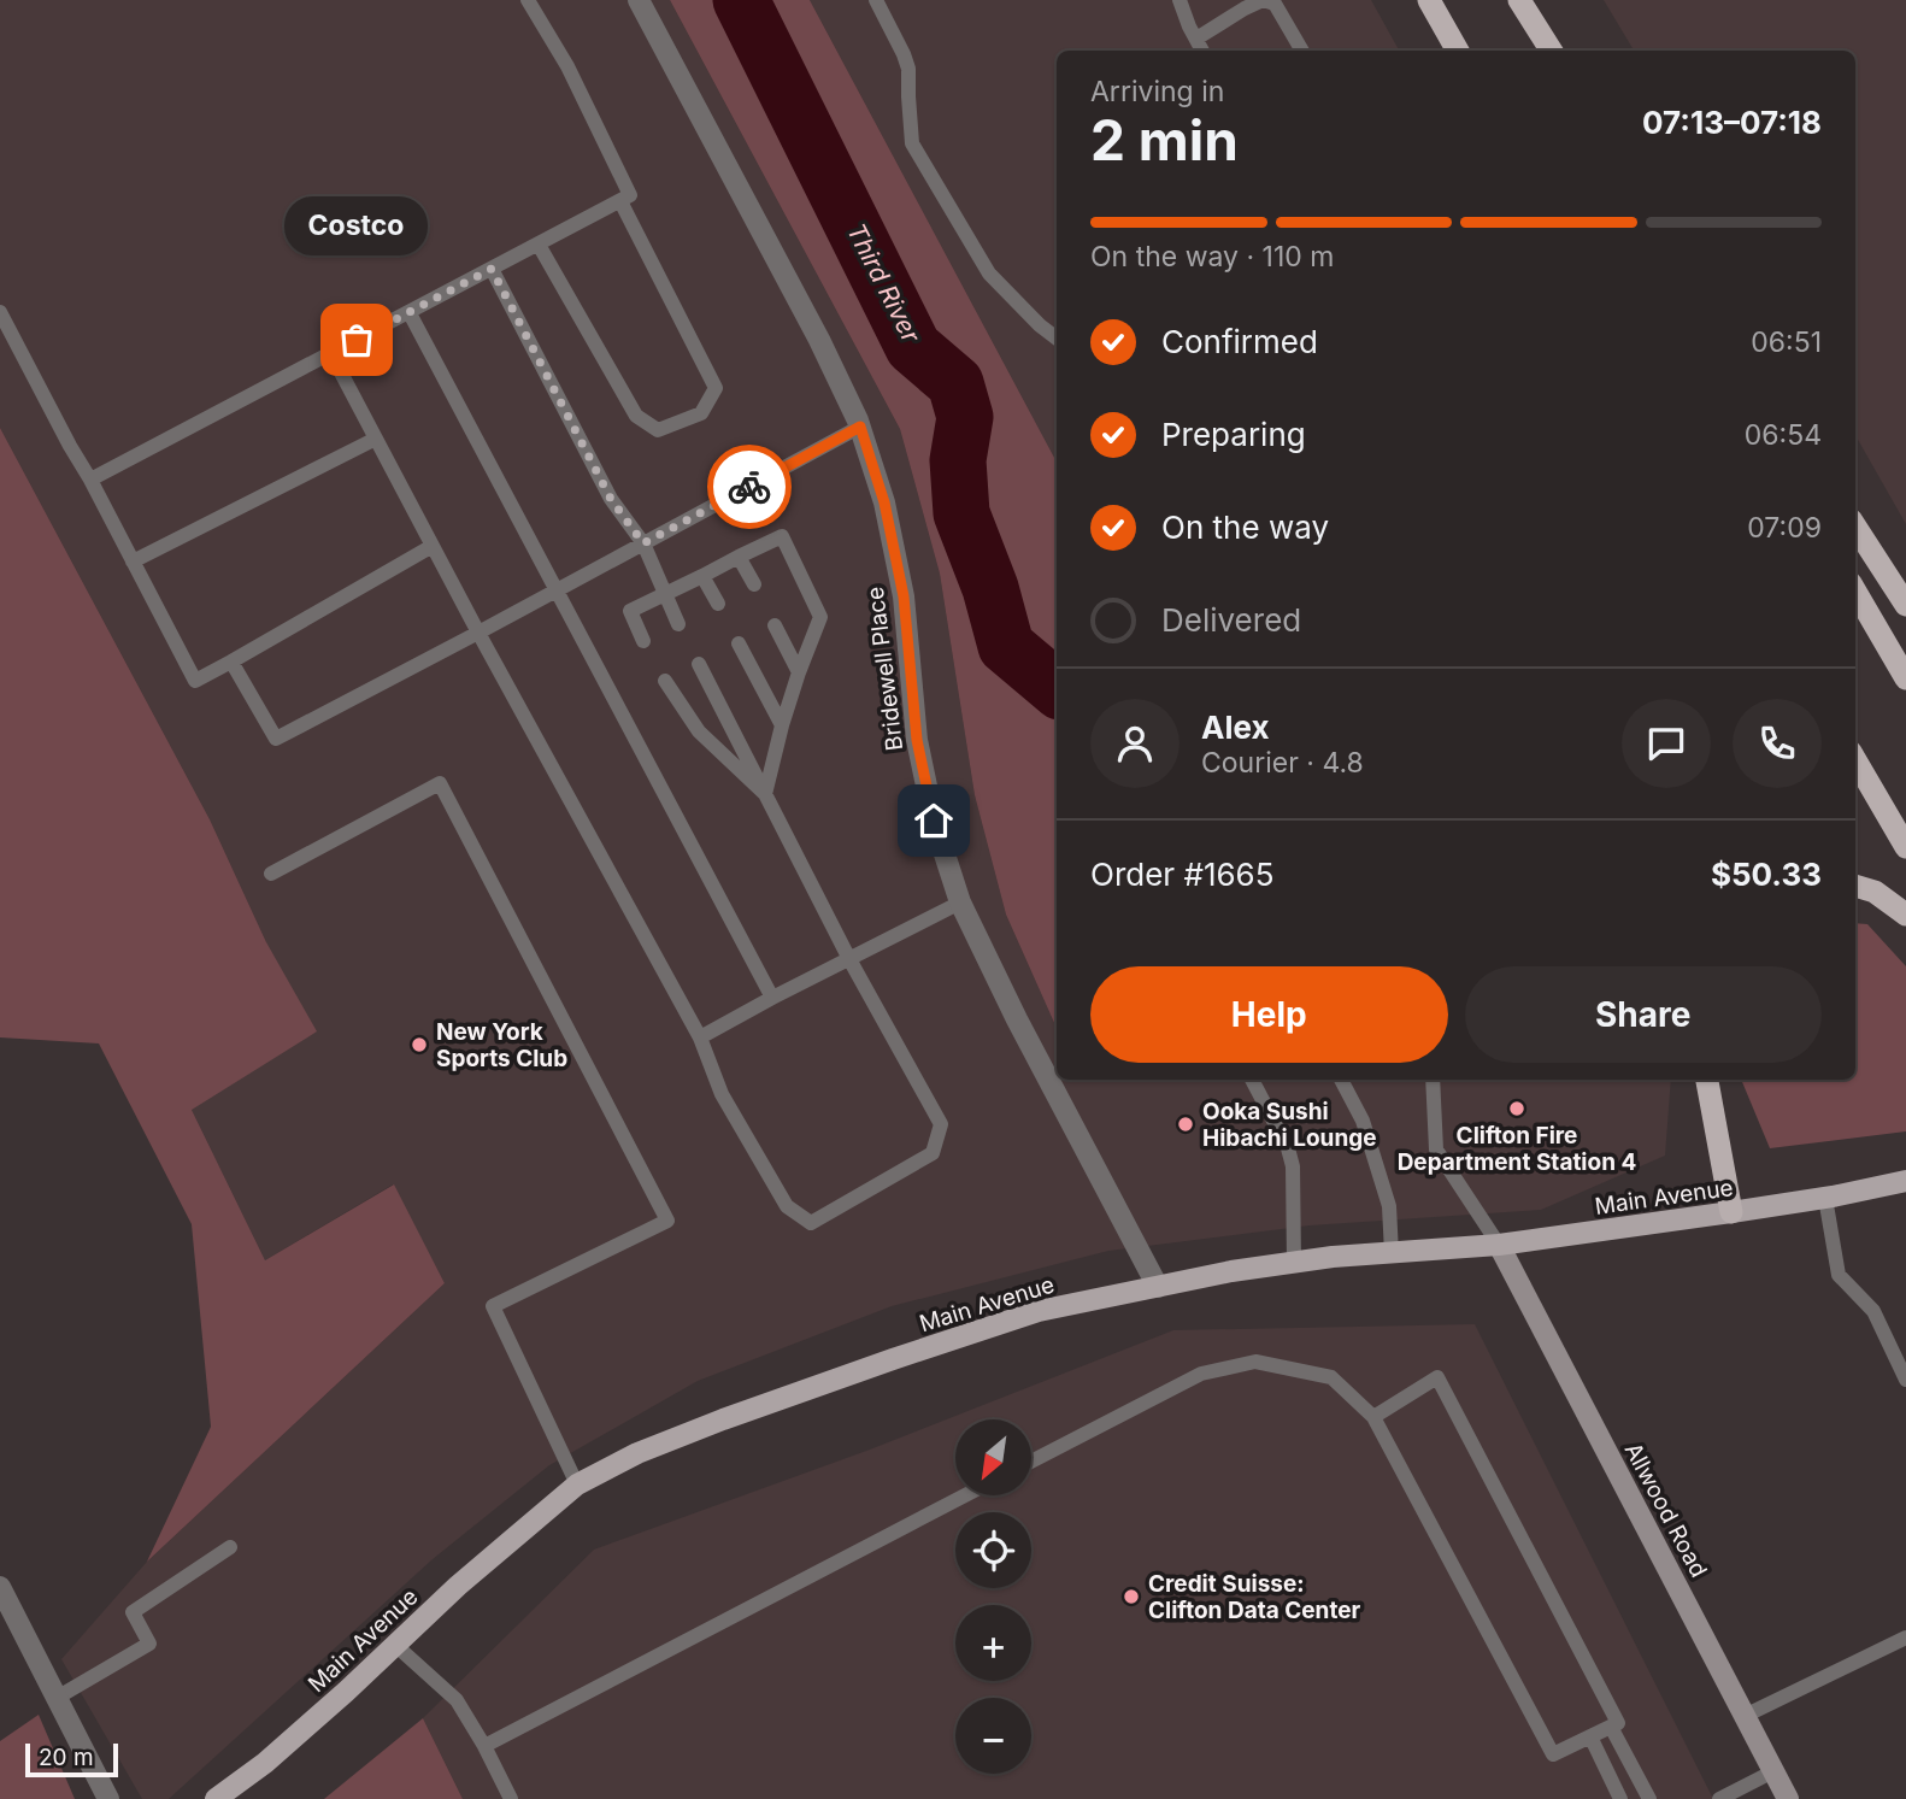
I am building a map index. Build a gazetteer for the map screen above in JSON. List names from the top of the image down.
{
  "streets": {
    "main road": ["Main Avenue", "Allwood Road"],
    "street": ["Bridewell Place"]
  },
  "crossings": [
    ["Bridewell Place", "Main Avenue"],
    ["Main Avenue", "Allwood Road"]
  ],
  "water": ["Third River"],
  "places": [
    "Costco",
    "New York Sports Club",
    "Clifton Fire Department Station 4",
    "Ooka Sushi Hibachi Lounge",
    "Credit Suisse: Clifton Data Center"
  ],
  "scale_bar": "20 m",
  "north": "bottom left",
  "page": {
    "heading": ["2 min", "Arriving in", "07:13–07:18"],
    "panel": [
      "Alex",
      "Courier · 4.8",
      "Order #1665",
      "$50.33"
    ],
    "bar": "On the way · 110 m",
    "bubble": "Costco",
    "list": [
      ["Confirmed", "06:51"],
      ["Preparing", "06:54"],
      ["On the way", "07:09"],
      "Delivered"
    ],
    "buttons": ["Help", "Share"],
    "map_buttons": ["+", "−"],
    "scale": "20 m"
  }
}
